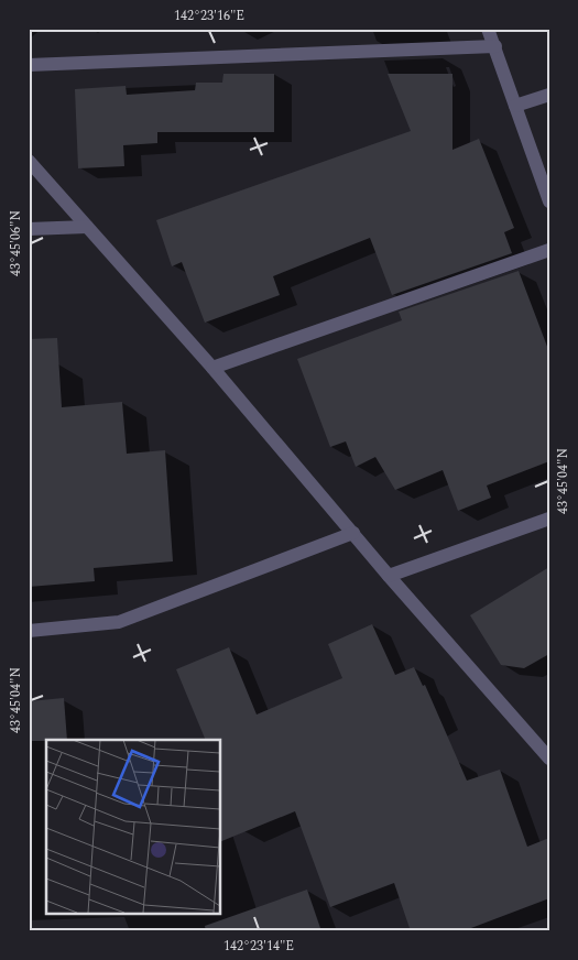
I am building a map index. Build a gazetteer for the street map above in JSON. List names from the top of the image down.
{
  "coordinates": [
    "142°23'16\"E",
    "43°45'06\"N",
    "43°45'04\"N",
    "142°23'14\"E"
  ]
}
